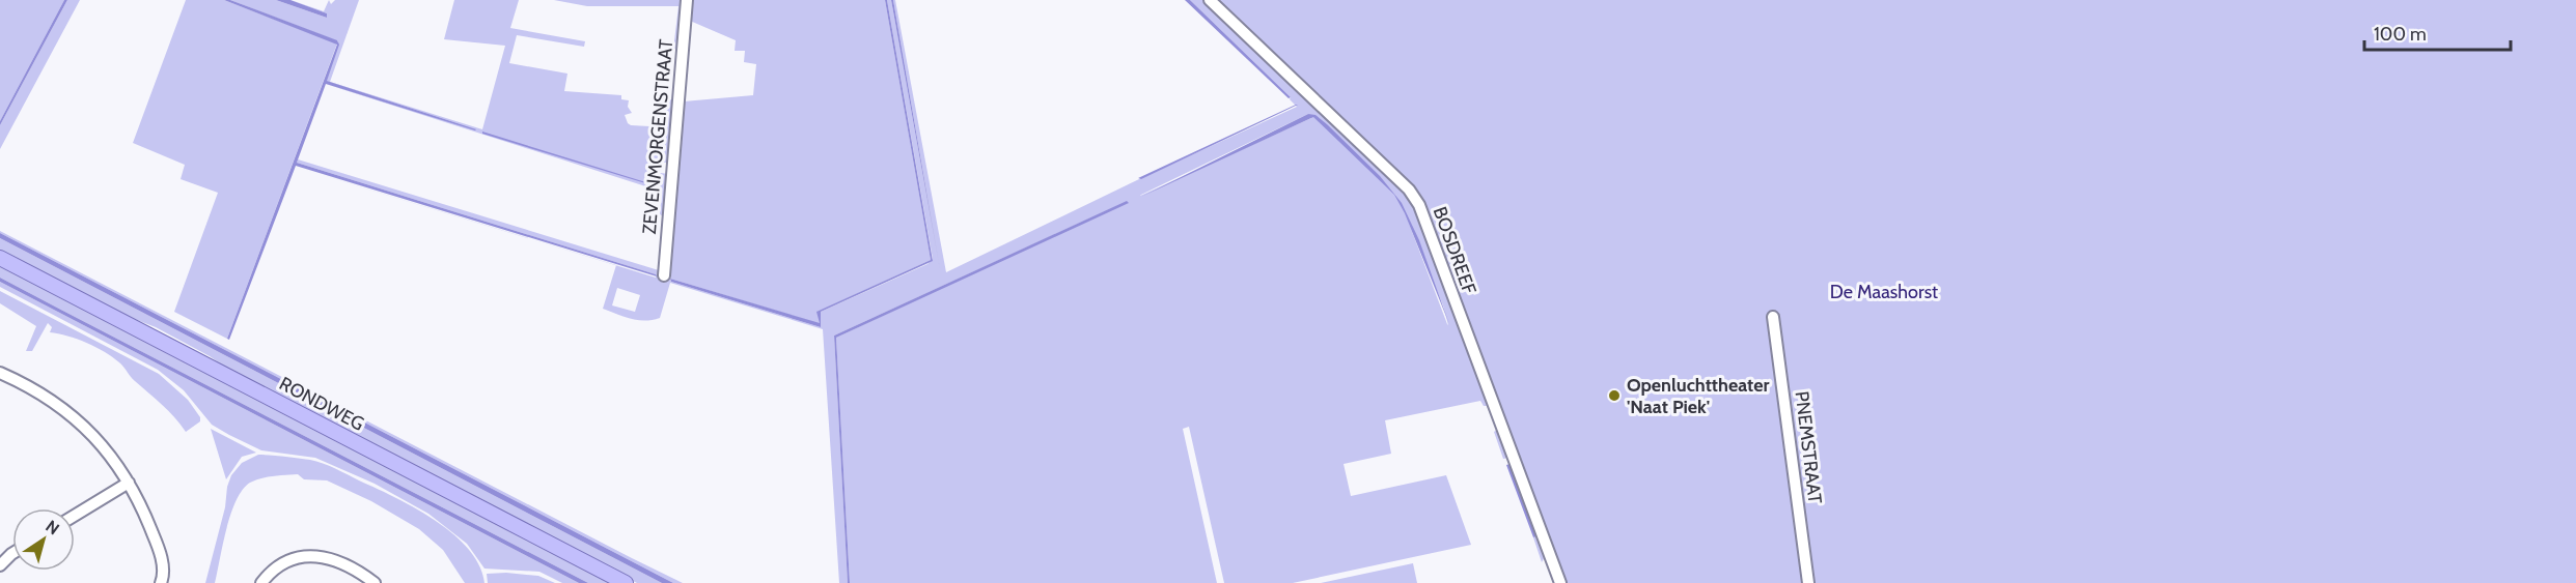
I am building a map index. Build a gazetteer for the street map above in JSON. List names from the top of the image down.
{
  "streets": {
    "main road": ["RONDWEG"],
    "street": ["ZEVENMORGENSTRAAT", "BOSDREEF", "PNEMSTRAAT"]
  },
  "parks": ["De Maashorst"],
  "places": ["Openluchttheater 'Naat Piek'"],
  "scale_bar": "100 m",
  "north": "top right"
}
